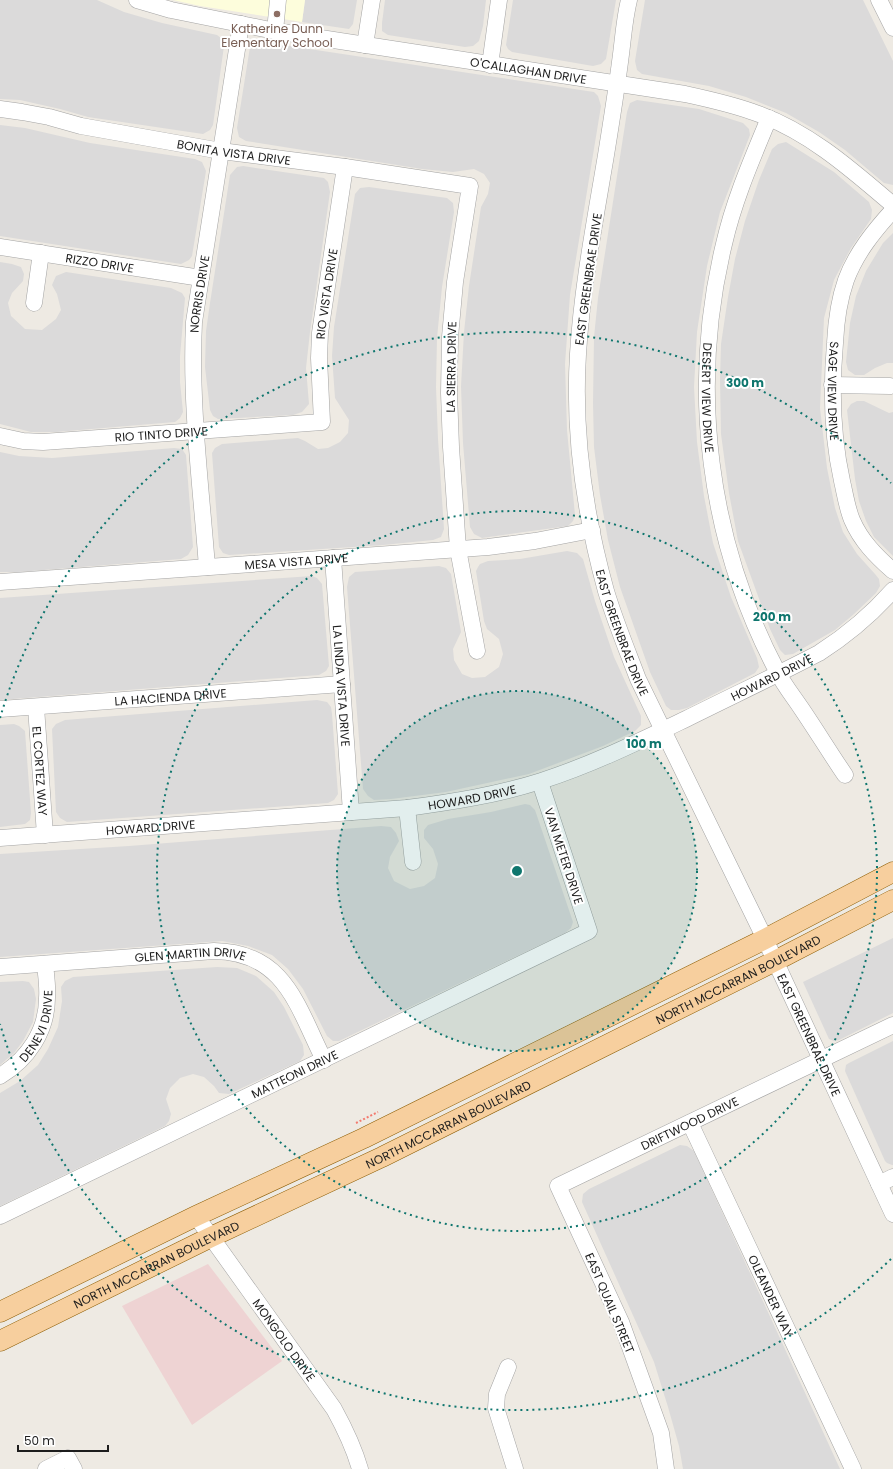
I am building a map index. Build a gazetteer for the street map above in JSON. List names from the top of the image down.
{
  "streets": {
    "main road": ["NORTH MCCARRAN BOULEVARD"],
    "street": [
      "O'CALLAGHAN DRIVE",
      "BONITA VISTA DRIVE",
      "RIZZO DRIVE",
      "EAST GREENBRAE DRIVE",
      "NORRIS DRIVE",
      "RIO VISTA DRIVE",
      "LA SIERRA DRIVE",
      "SAGE VIEW DRIVE",
      "DESERT VIEW DRIVE",
      "RIO TINTO DRIVE",
      "MESA VISTA DRIVE",
      "HOWARD DRIVE",
      "LA LINDA VISTA DRIVE",
      "LA HACIENDA DRIVE",
      "EL CORTEZ WAY",
      "VAN METER DRIVE",
      "GLEN MARTIN DRIVE",
      "DENEVI DRIVE",
      "MATTEONI DRIVE",
      "DRIFTWOOD DRIVE",
      "OLEANDER WAY",
      "EAST QUAIL STREET",
      "MONGOLO DRIVE"
    ]
  },
  "crossings": [
    ["O'CALLAGHAN DRIVE", "EAST GREENBRAE DRIVE"],
    ["O'CALLAGHAN DRIVE", "NORRIS DRIVE"],
    ["O'CALLAGHAN DRIVE", "DESERT VIEW DRIVE"],
    ["BONITA VISTA DRIVE", "NORRIS DRIVE"],
    ["BONITA VISTA DRIVE", "RIO VISTA DRIVE"],
    ["BONITA VISTA DRIVE", "LA SIERRA DRIVE"],
    ["RIZZO DRIVE", "NORRIS DRIVE"],
    ["EAST GREENBRAE DRIVE", "MESA VISTA DRIVE"],
    ["EAST GREENBRAE DRIVE", "HOWARD DRIVE"],
    ["EAST GREENBRAE DRIVE", "NORTH MCCARRAN BOULEVARD"],
    ["EAST GREENBRAE DRIVE", "DRIFTWOOD DRIVE"],
    ["NORRIS DRIVE", "RIO TINTO DRIVE"],
    ["NORRIS DRIVE", "MESA VISTA DRIVE"],
    ["RIO VISTA DRIVE", "RIO TINTO DRIVE"],
    ["LA SIERRA DRIVE", "MESA VISTA DRIVE"],
    ["DESERT VIEW DRIVE", "HOWARD DRIVE"],
    ["MESA VISTA DRIVE", "LA LINDA VISTA DRIVE"],
    ["HOWARD DRIVE", "LA LINDA VISTA DRIVE"],
    ["HOWARD DRIVE", "EL CORTEZ WAY"],
    ["HOWARD DRIVE", "VAN METER DRIVE"],
    ["LA LINDA VISTA DRIVE", "LA HACIENDA DRIVE"],
    ["LA HACIENDA DRIVE", "EL CORTEZ WAY"],
    ["VAN METER DRIVE", "MATTEONI DRIVE"],
    ["GLEN MARTIN DRIVE", "DENEVI DRIVE"],
    ["GLEN MARTIN DRIVE", "MATTEONI DRIVE"],
    ["NORTH MCCARRAN BOULEVARD", "MONGOLO DRIVE"],
    ["DRIFTWOOD DRIVE", "OLEANDER WAY"],
    ["DRIFTWOOD DRIVE", "EAST QUAIL STREET"]
  ],
  "places": ["Katherine Dunn Elementary School"],
  "scale_bar": "50 m",
  "rings": ["300 m", "200 m", "100 m"]
}
